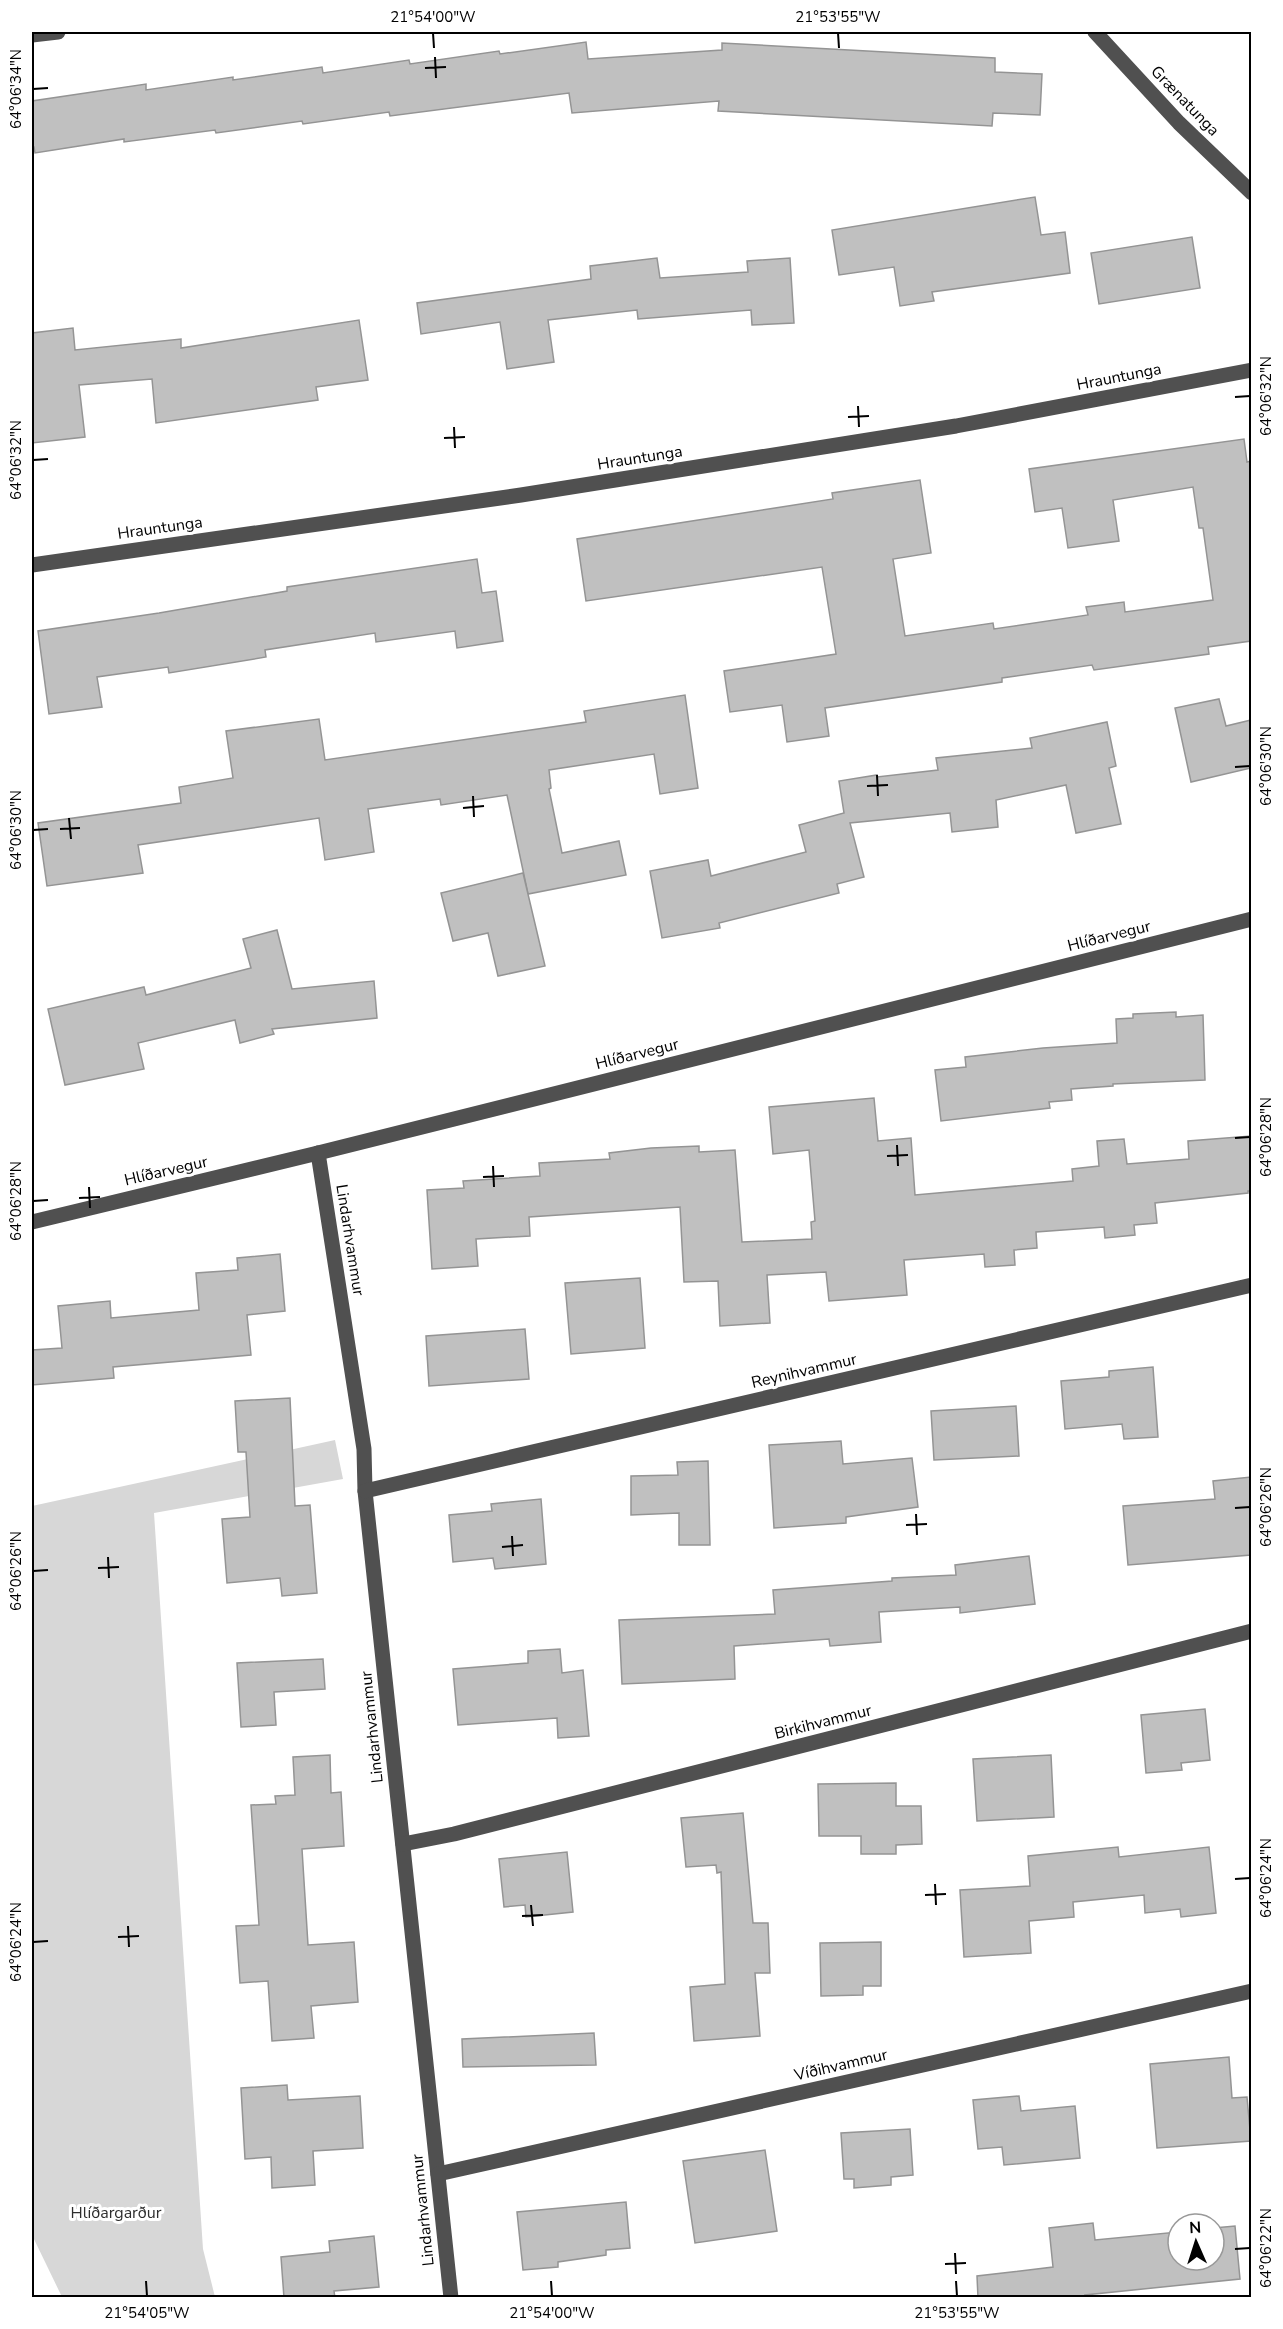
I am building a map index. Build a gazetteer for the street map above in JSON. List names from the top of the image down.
{
  "streets": {
    "street": [
      "Grænatunga",
      "Hrauntunga",
      "Hlíðarvegur",
      "Lindarhvammur",
      "Reynihvammur",
      "Birkihvammur",
      "Víðihvammur"
    ]
  },
  "crossings": [
    ["Hlíðarvegur", "Lindarhvammur"],
    ["Lindarhvammur", "Reynihvammur"],
    ["Lindarhvammur", "Birkihvammur"],
    ["Lindarhvammur", "Víðihvammur"]
  ],
  "parks": ["Hlíðargarður"],
  "north": "top",
  "coordinates": [
    "21°54'00\"W",
    "21°53'55\"W",
    "64°06'34\"N",
    "64°06'32\"N",
    "64°06'30\"N",
    "64°06'28\"N",
    "64°06'26\"N",
    "64°06'24\"N",
    "64°06'22\"N",
    "21°54'05\"W"
  ]
}
